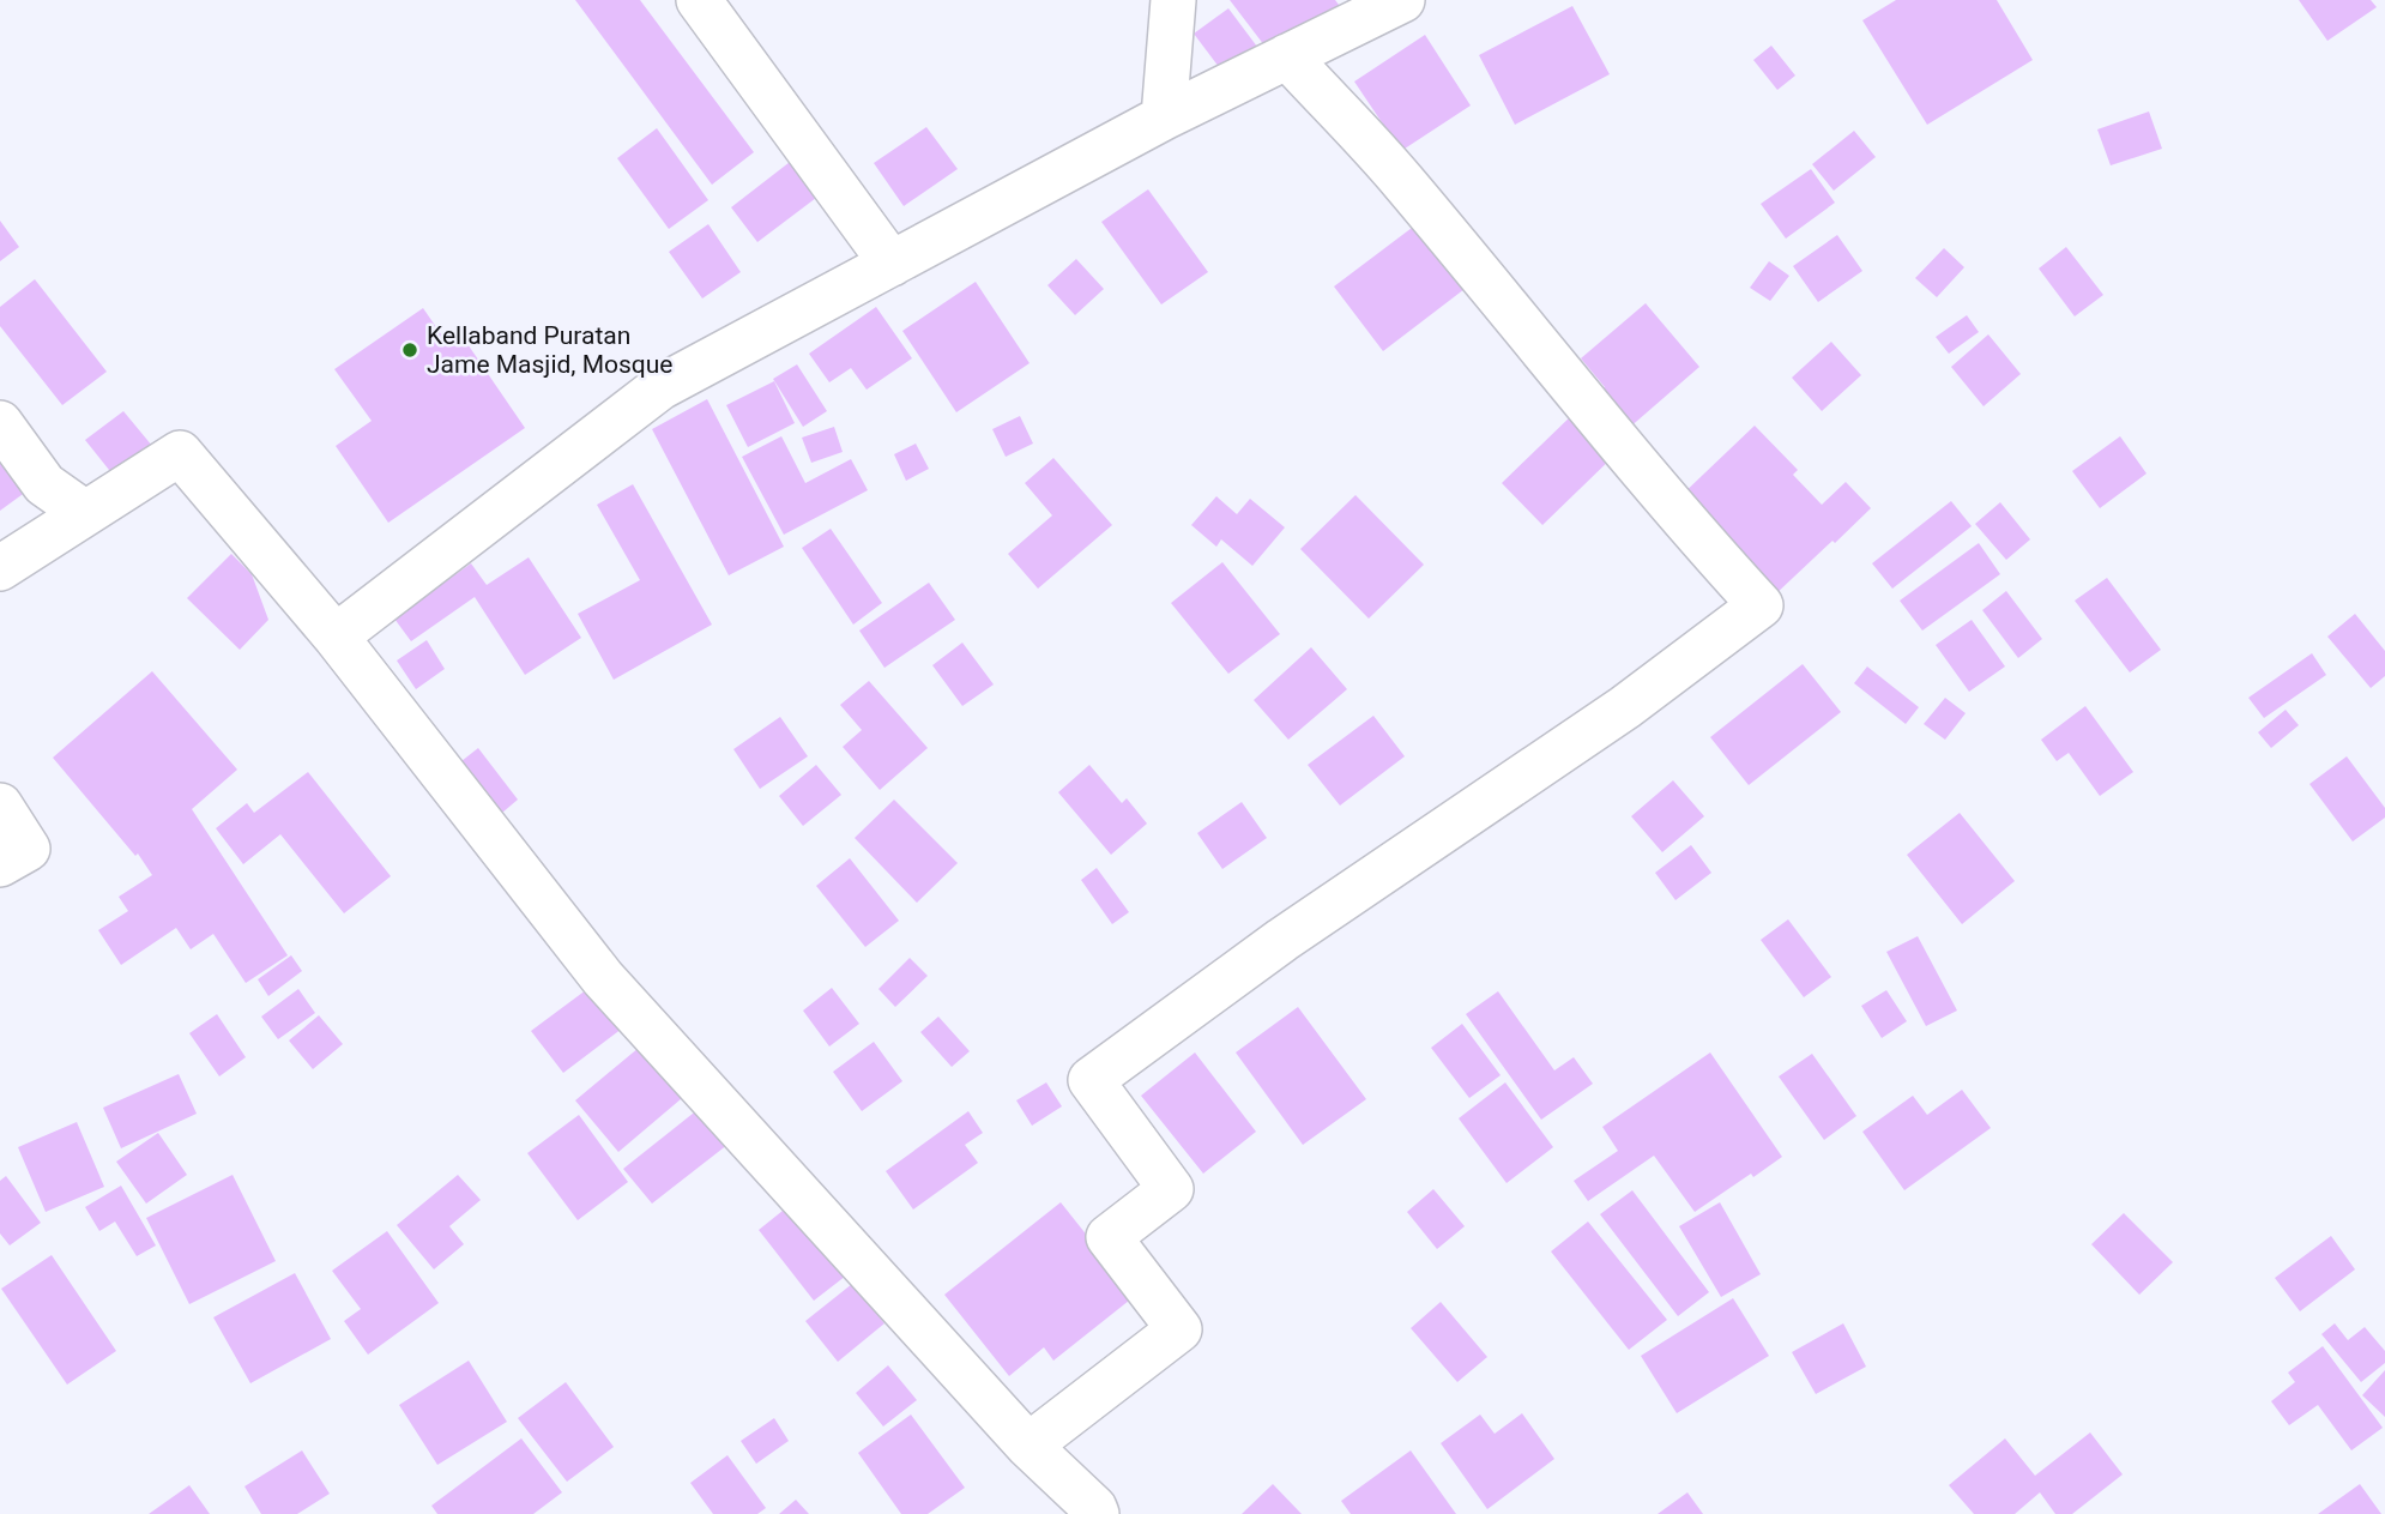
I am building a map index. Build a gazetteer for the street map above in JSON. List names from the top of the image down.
{
  "places": ["Kellaband Puratan Jame Masjid, Mosque"]
}
